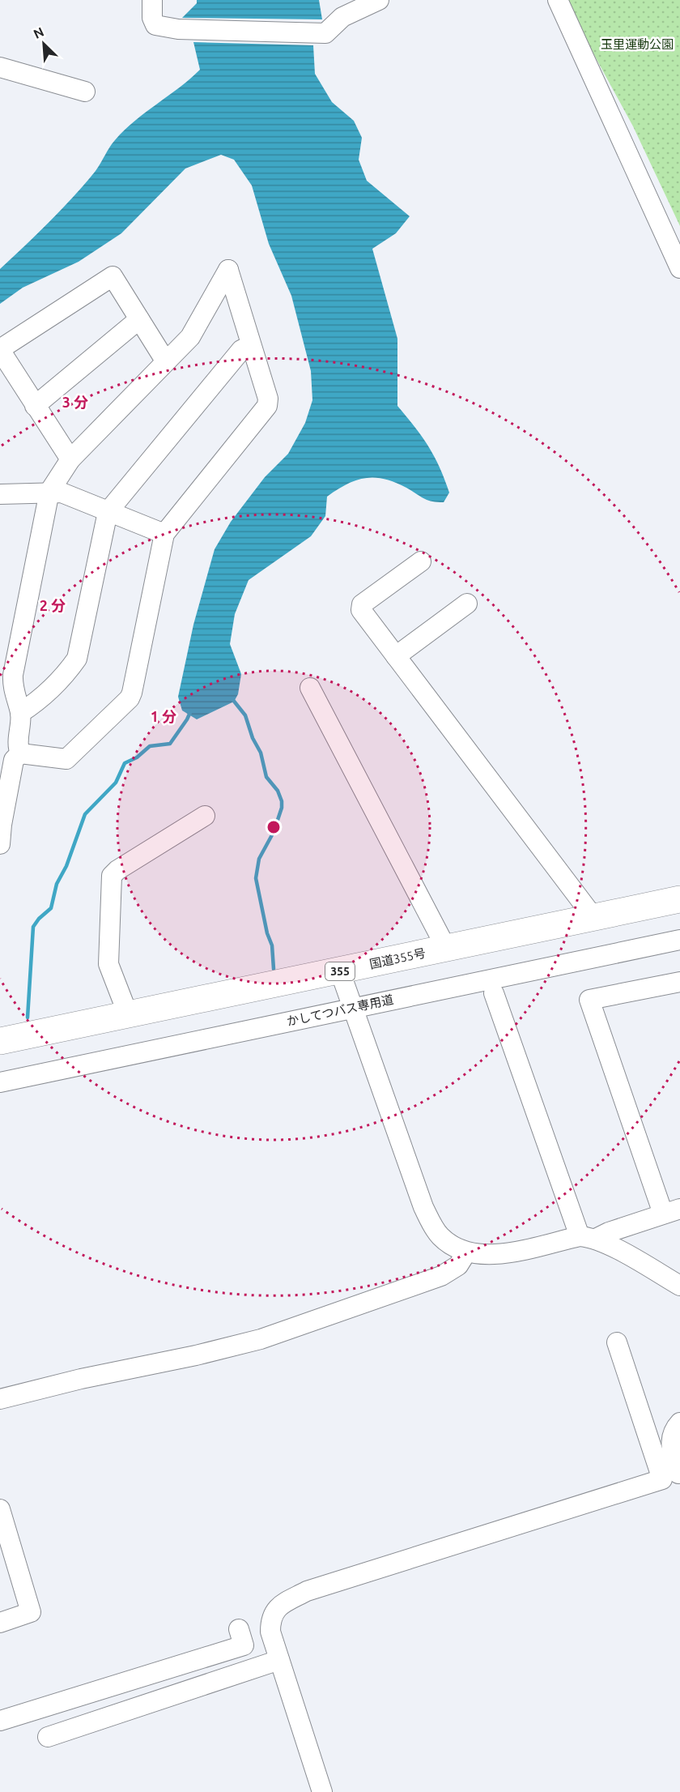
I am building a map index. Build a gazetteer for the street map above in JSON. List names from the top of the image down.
{
  "streets": {
    "highway": ["国道355号", "355"],
    "street": ["かしてつバス専用道"]
  },
  "parks": ["玉里運動公園"],
  "north": "top left",
  "rings": ["3 分", "2 分", "1 分"]
}
